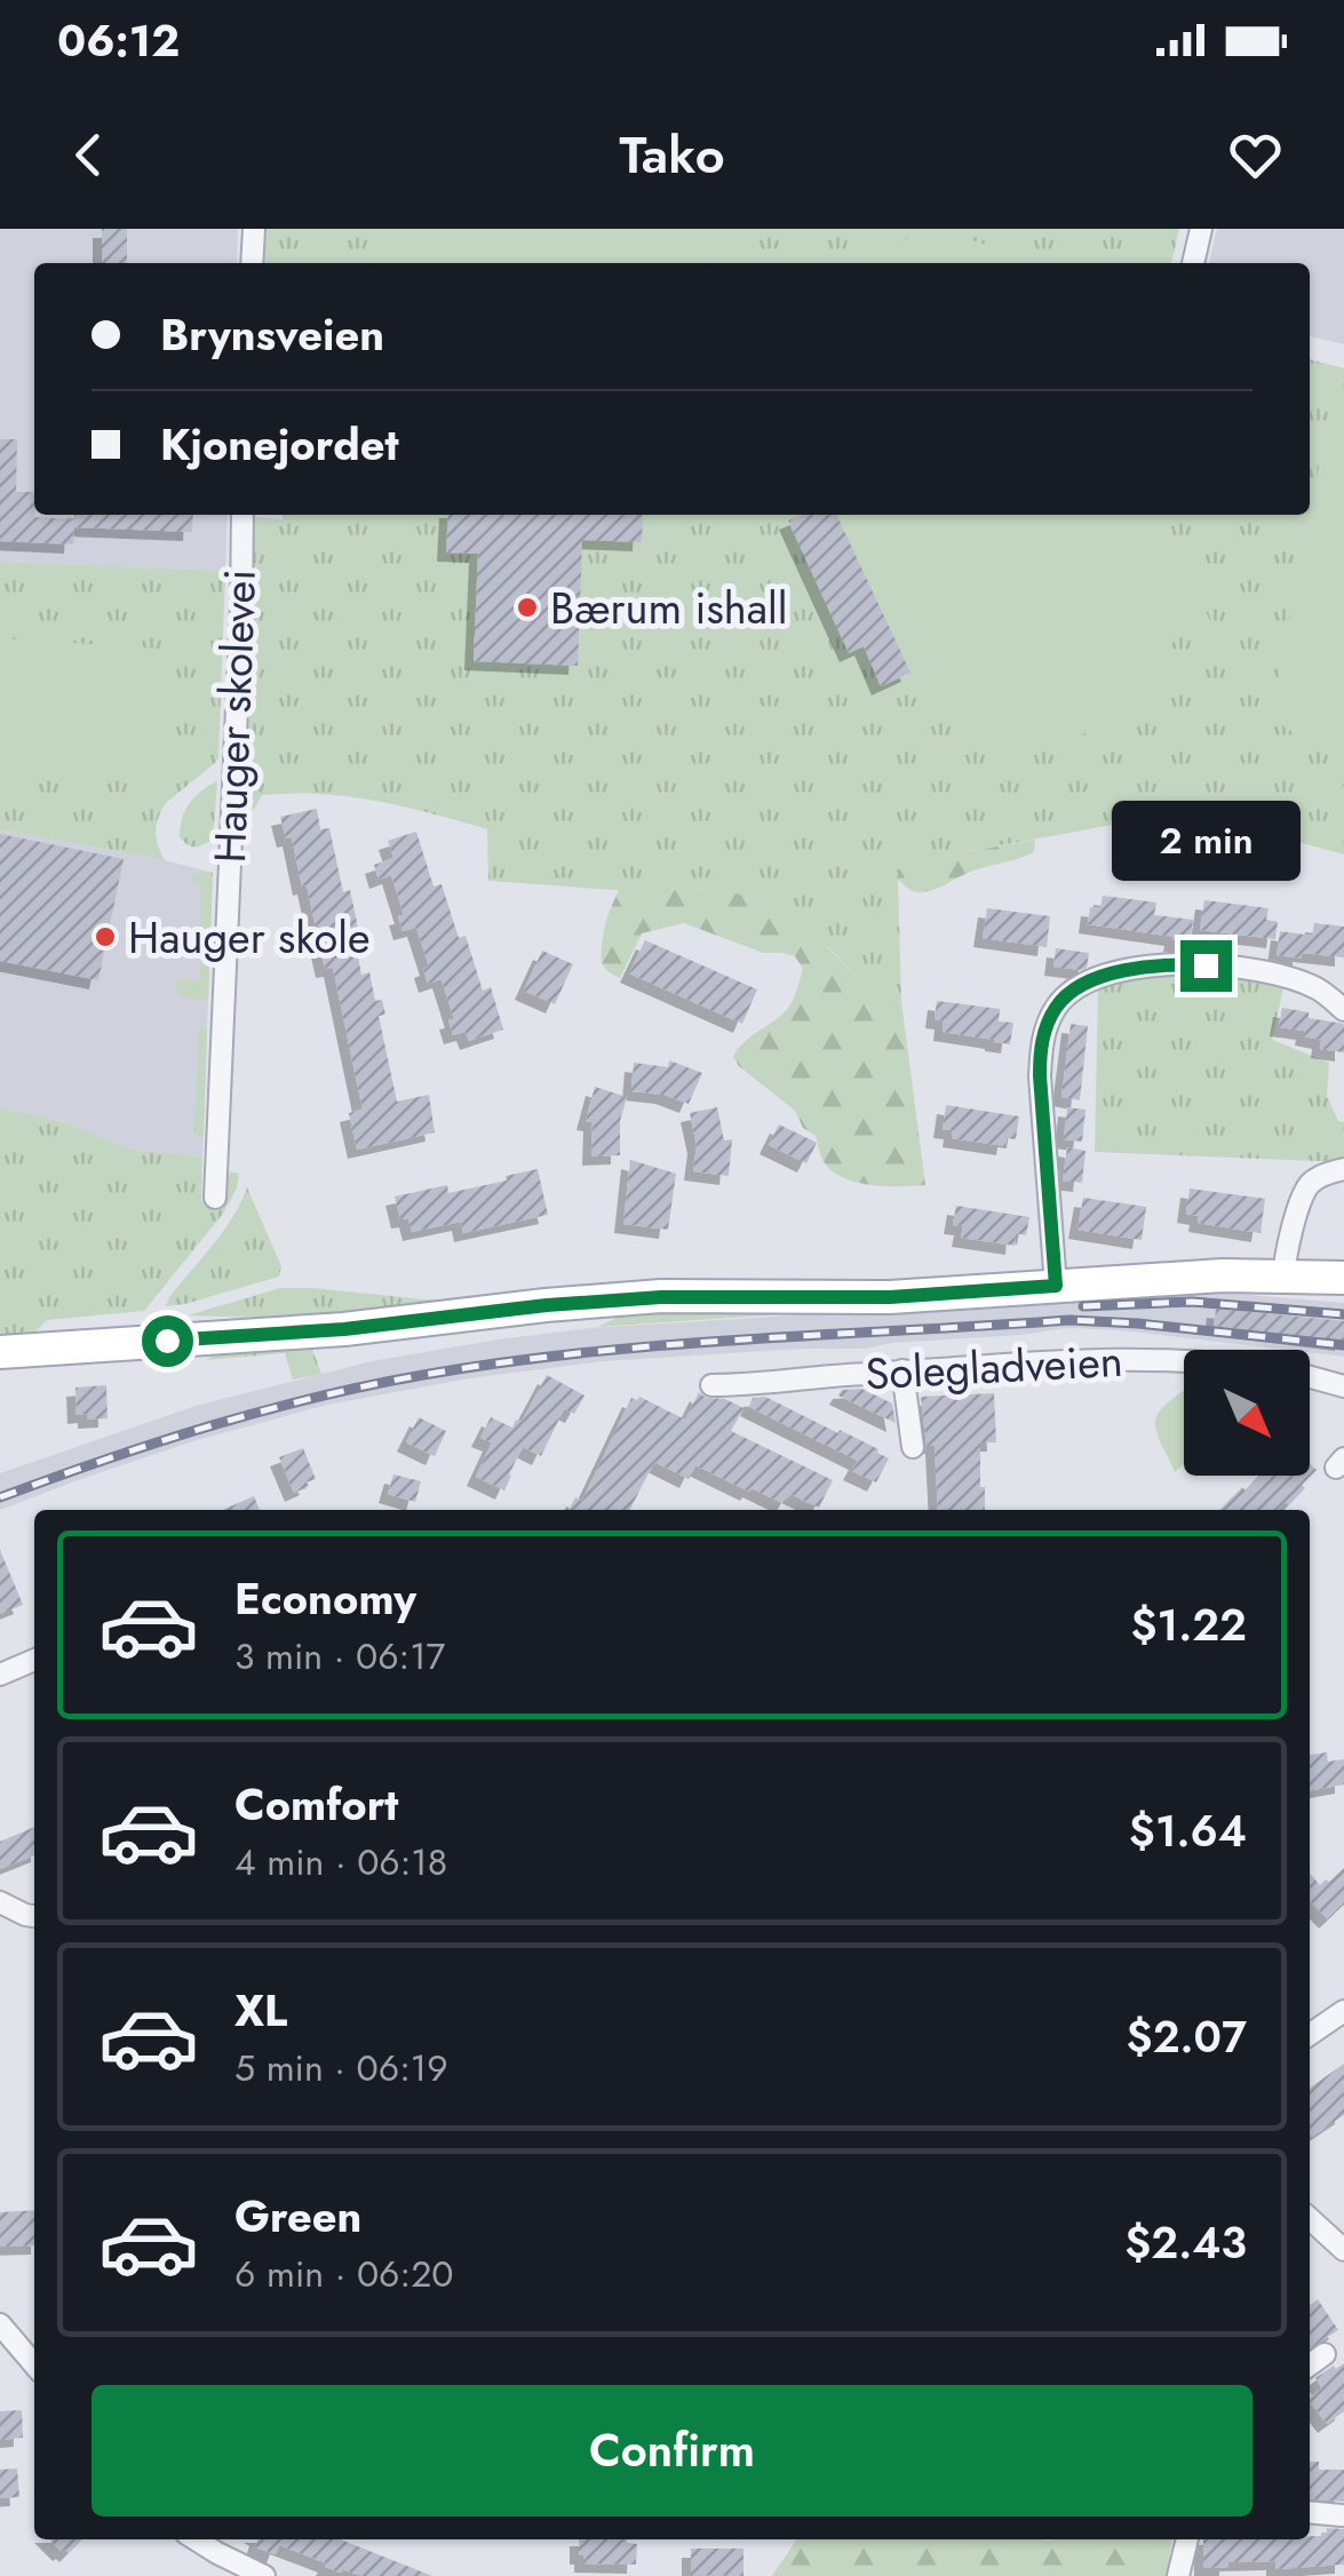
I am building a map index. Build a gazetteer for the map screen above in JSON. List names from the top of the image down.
{
  "streets": {
    "street": ["Hauger skolevei", "Solegladveien"]
  },
  "places": ["Bærum ishall", "Hauger skole"],
  "north": "bottom right",
  "page": {
    "status": "06:12",
    "header": "Tako",
    "banner": ["Brynsveien", "Kjonejordet"],
    "bubble": "2 min",
    "list": [
      {
        "name": "Economy",
        "note": "3 min · 06:17",
        "value": "$1.22"
      },
      {
        "name": "Comfort",
        "note": "4 min · 06:18",
        "value": "$1.64"
      },
      {
        "name": "XL",
        "note": "5 min · 06:19",
        "value": "$2.07"
      },
      {
        "name": "Green",
        "note": "6 min · 06:20",
        "value": "$2.43"
      }
    ],
    "buttons": "Confirm"
  }
}
